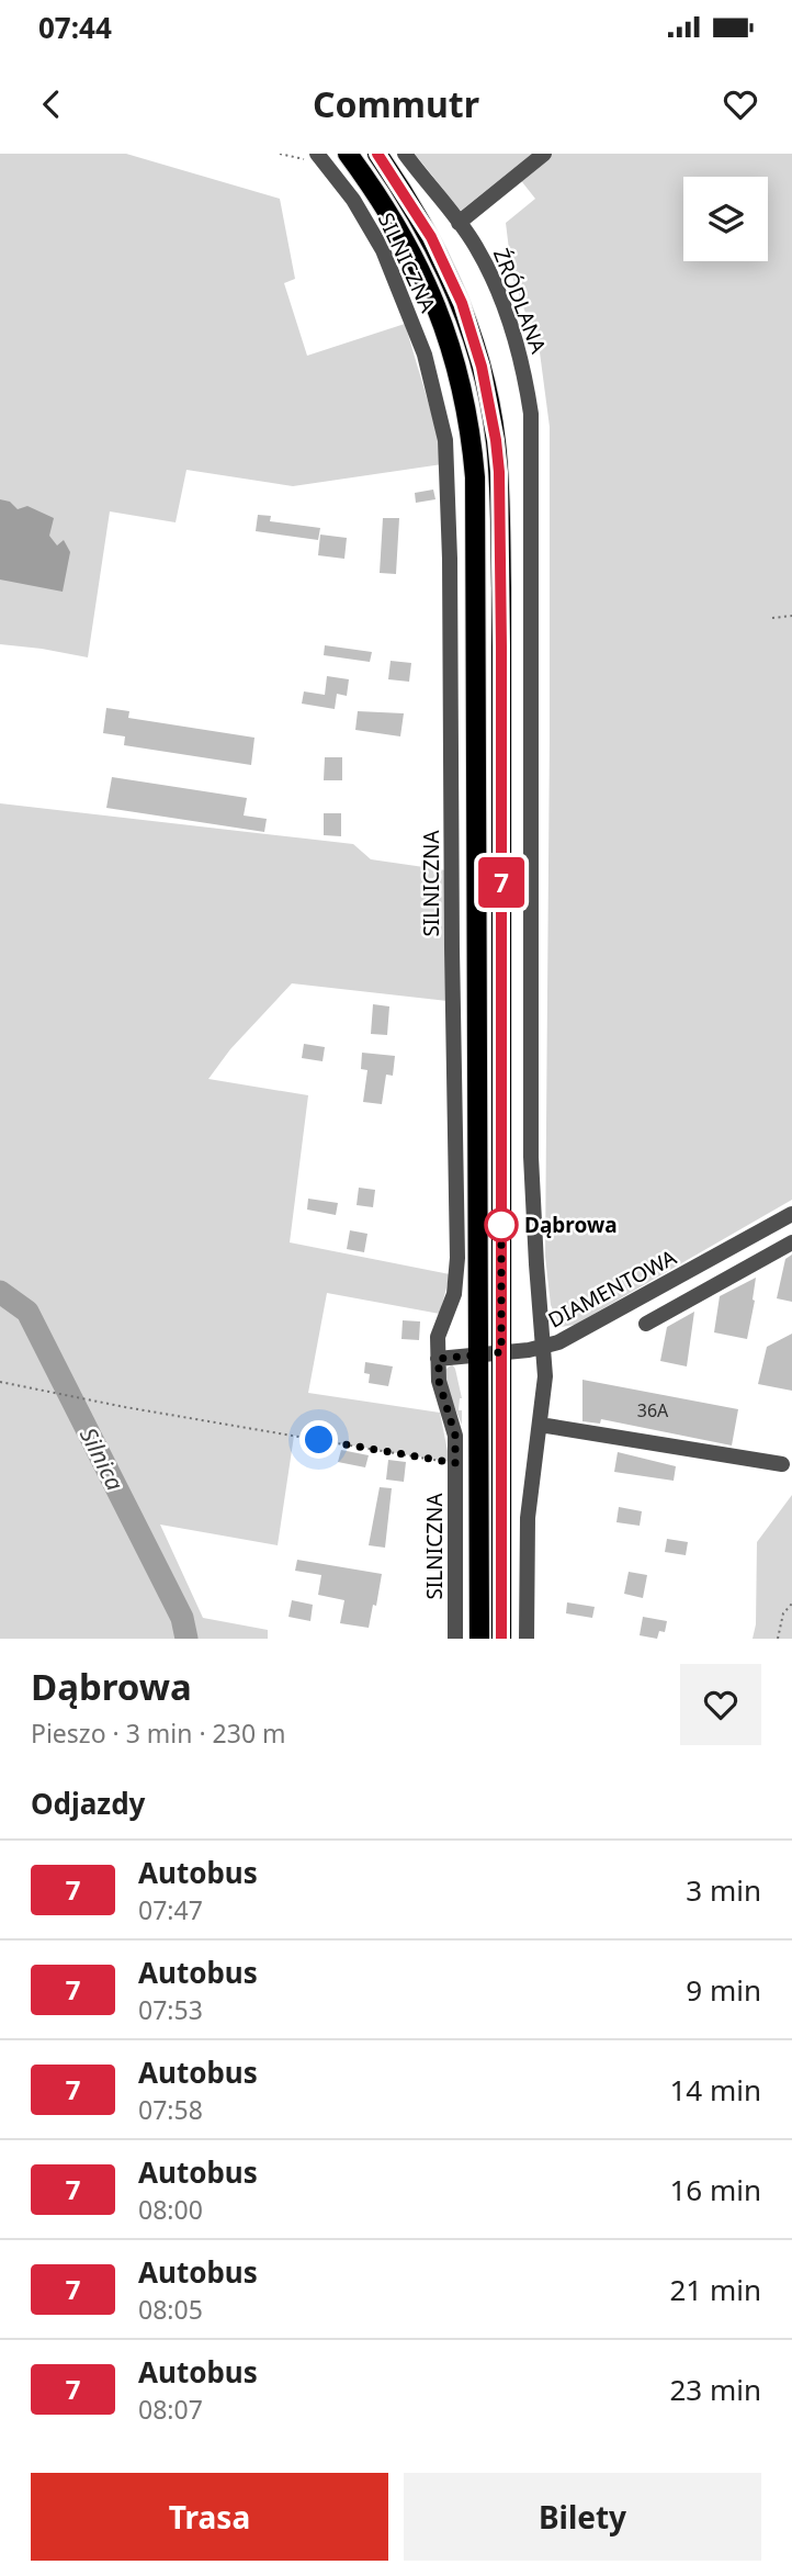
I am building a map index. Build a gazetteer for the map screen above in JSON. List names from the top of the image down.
{
  "streets": {
    "street": ["SILNICZNA", "ŹRÓDLANA", "DIAMENTOWA"]
  },
  "crossings": [
    ["SILNICZNA", "DIAMENTOWA"],
    ["ŹRÓDLANA", "DIAMENTOWA"]
  ],
  "water": ["Silnica"],
  "places": ["Dąbrowa"],
  "lines": ["bus line 7"],
  "house_numbers": ["36A"],
  "page": {
    "status": "07:44",
    "header": "Commutr",
    "on_map": "7",
    "heading": [
      ["Dąbrowa", "Pieszo · 3 min · 230 m"],
      "Odjazdy"
    ],
    "list": [
      {
        "mark": "7",
        "name": "Autobus",
        "note": "07:47",
        "value": "3 min"
      },
      {
        "mark": "7",
        "name": "Autobus",
        "note": "07:53",
        "value": "9 min"
      },
      {
        "mark": "7",
        "name": "Autobus",
        "note": "07:58",
        "value": "14 min"
      },
      {
        "mark": "7",
        "name": "Autobus",
        "note": "08:00",
        "value": "16 min"
      },
      {
        "mark": "7",
        "name": "Autobus",
        "note": "08:05",
        "value": "21 min"
      },
      {
        "mark": "7",
        "name": "Autobus",
        "note": "08:07",
        "value": "23 min"
      }
    ],
    "buttons": ["Trasa", "Bilety"]
  }
}
